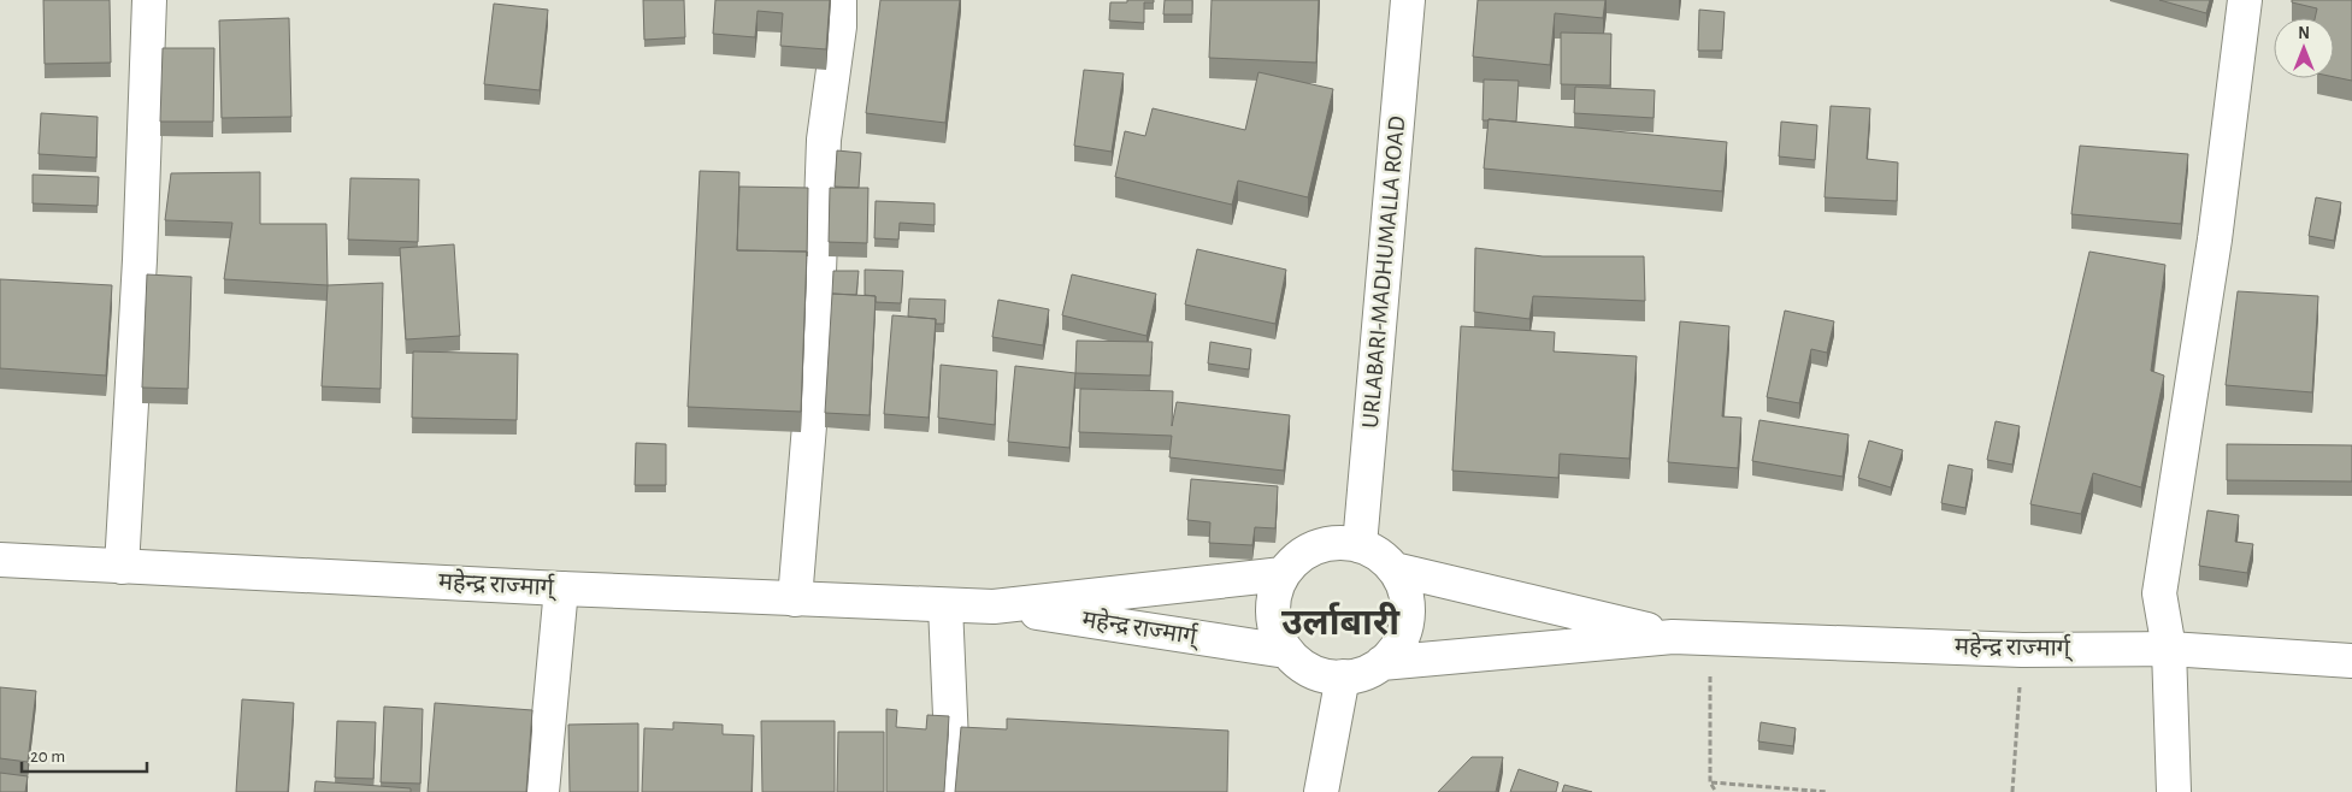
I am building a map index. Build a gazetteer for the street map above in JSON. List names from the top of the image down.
{
  "streets": {
    "main road": ["URLABARI-MADHUMALLA ROAD", "महेन्द्र राज्मार्ग्"]
  },
  "crossings": [
    ["URLABARI-MADHUMALLA ROAD", "महेन्द्र राज्मार्ग्"]
  ],
  "districts": ["उर्लाबारी"],
  "scale_bar": "20 m",
  "north": "top"
}
